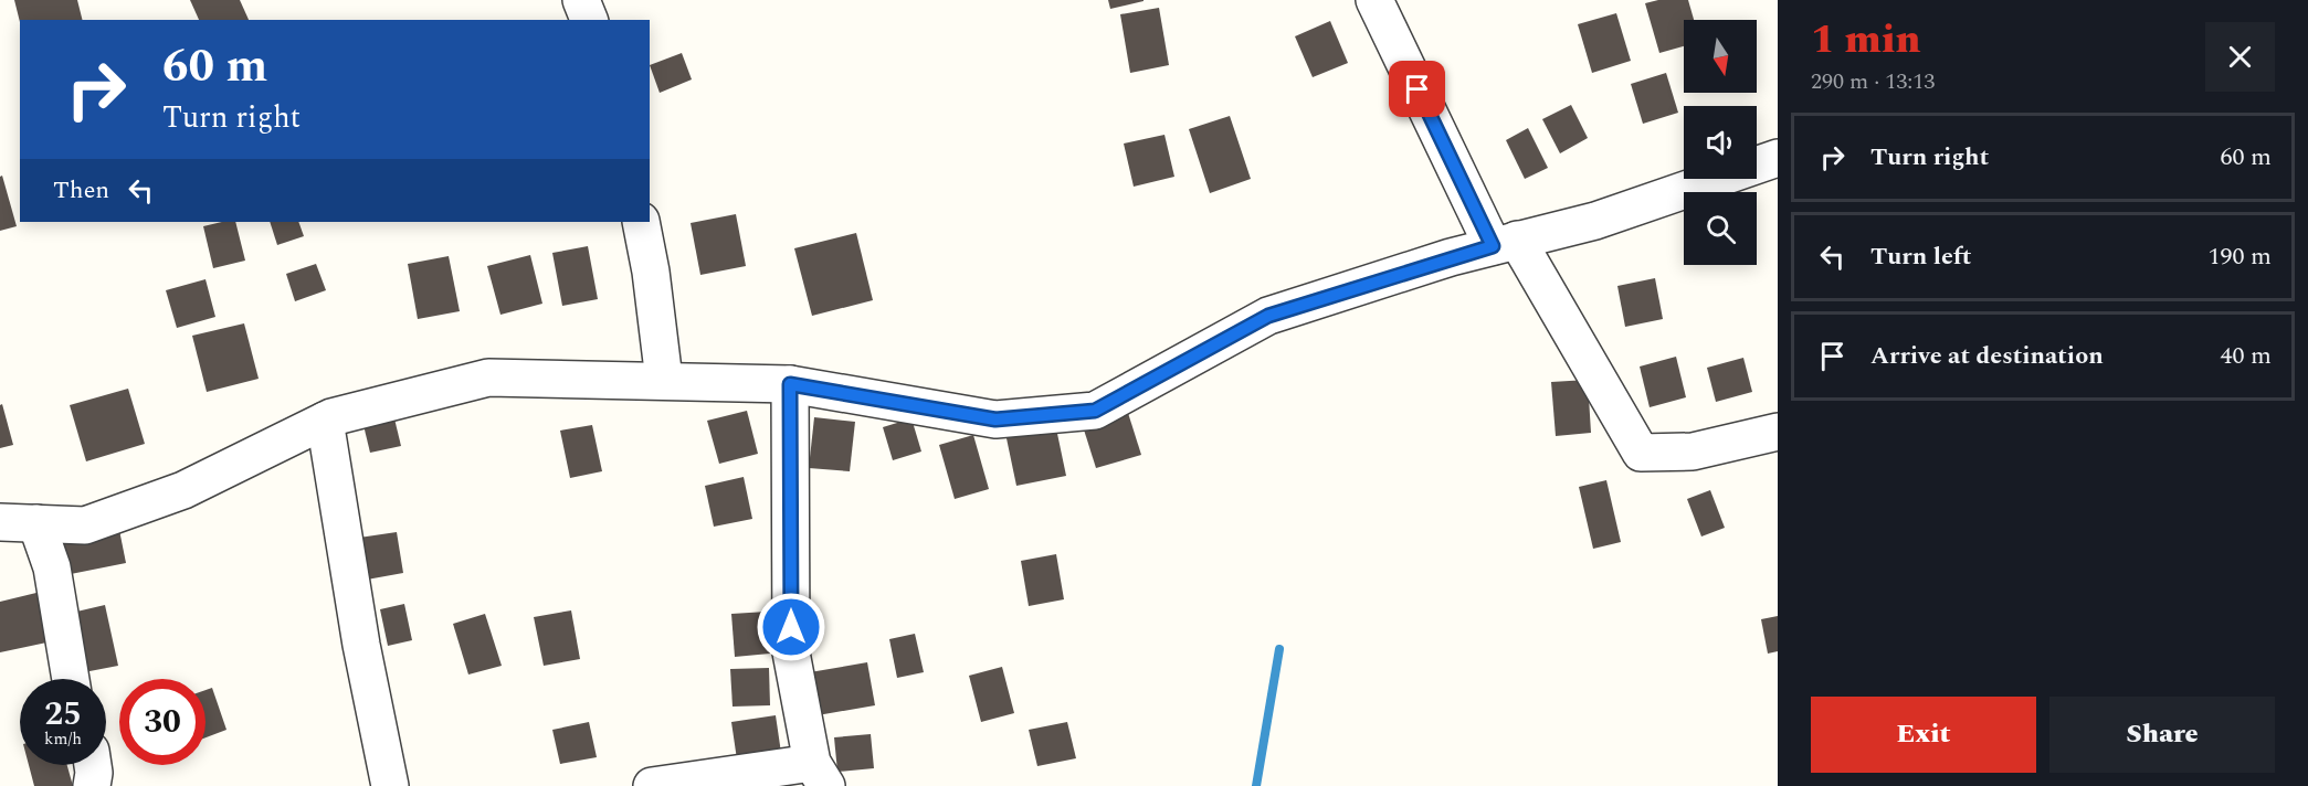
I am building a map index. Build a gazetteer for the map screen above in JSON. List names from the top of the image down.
{
  "north": "bottom",
  "page": {
    "heading": ["1 min", "290 m · 13:13"],
    "turn": ["60 m", "Turn right"],
    "list": [
      {
        "name": "Turn right",
        "value": "60 m"
      },
      {
        "name": "Turn left",
        "value": "190 m"
      },
      {
        "name": "Arrive at destination",
        "value": "40 m"
      }
    ],
    "then": "Then",
    "speed": "25 km/h",
    "limit": "30",
    "buttons": ["Exit", "Share"]
  }
}
